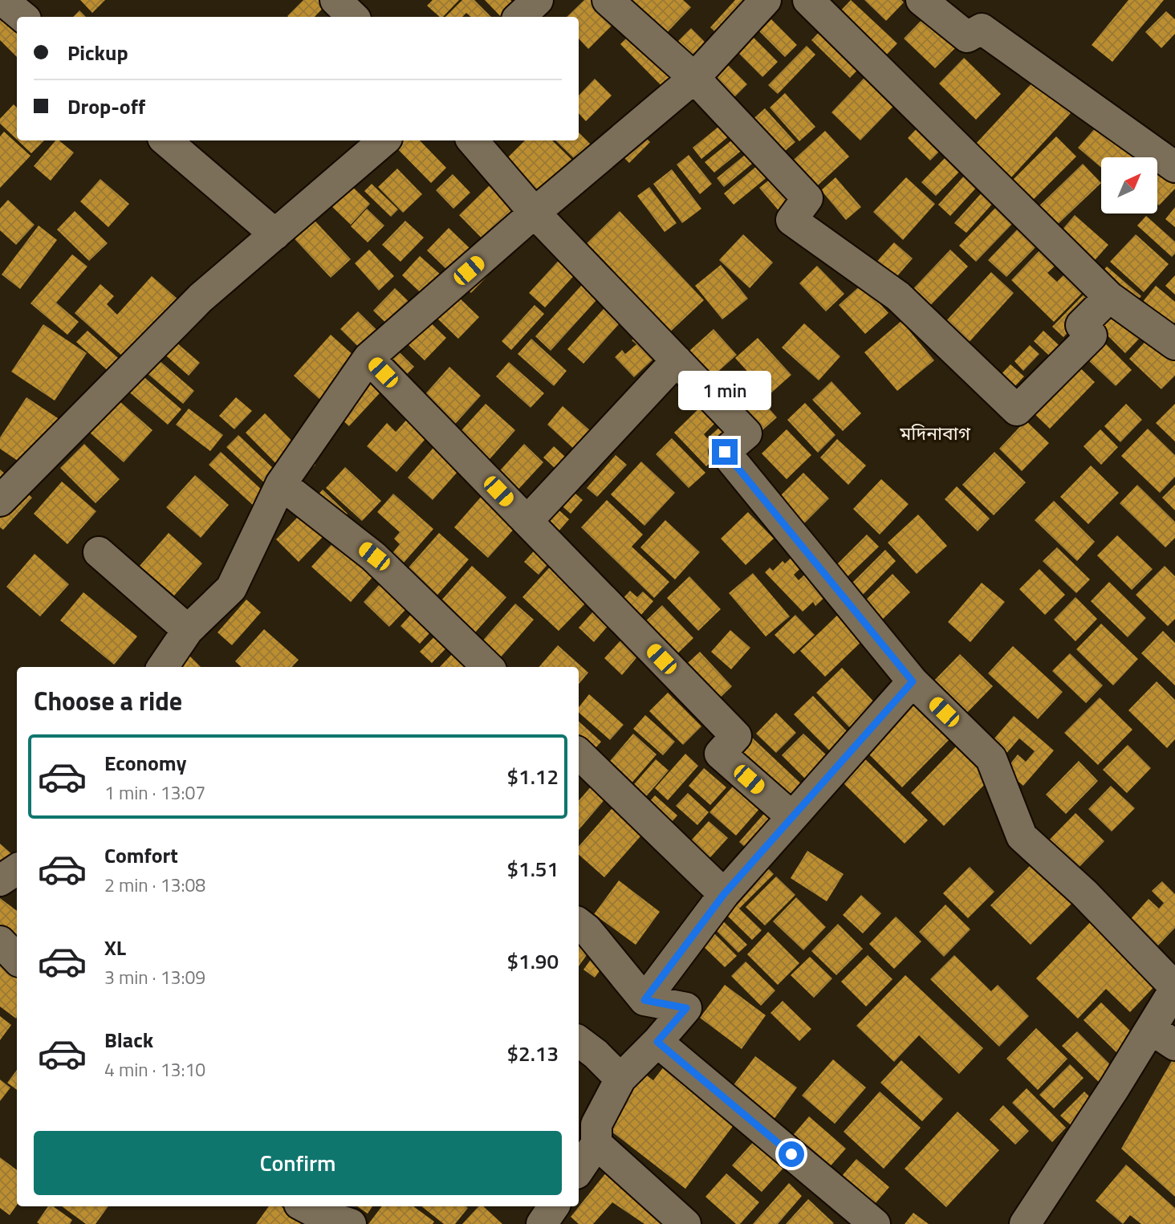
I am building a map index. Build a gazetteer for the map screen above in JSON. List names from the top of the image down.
{
  "districts": ["মদিনাবাগ"],
  "north": "top right",
  "page": {
    "banner": ["Pickup", "Drop-off"],
    "bubble": "1 min",
    "heading": "Choose a ride",
    "list": [
      {
        "name": "Economy",
        "note": "1 min · 13:07",
        "value": "$1.12"
      },
      {
        "name": "Comfort",
        "note": "2 min · 13:08",
        "value": "$1.51"
      },
      {
        "name": "XL",
        "note": "3 min · 13:09",
        "value": "$1.90"
      },
      {
        "name": "Black",
        "note": "4 min · 13:10",
        "value": "$2.13"
      }
    ],
    "buttons": "Confirm"
  }
}
